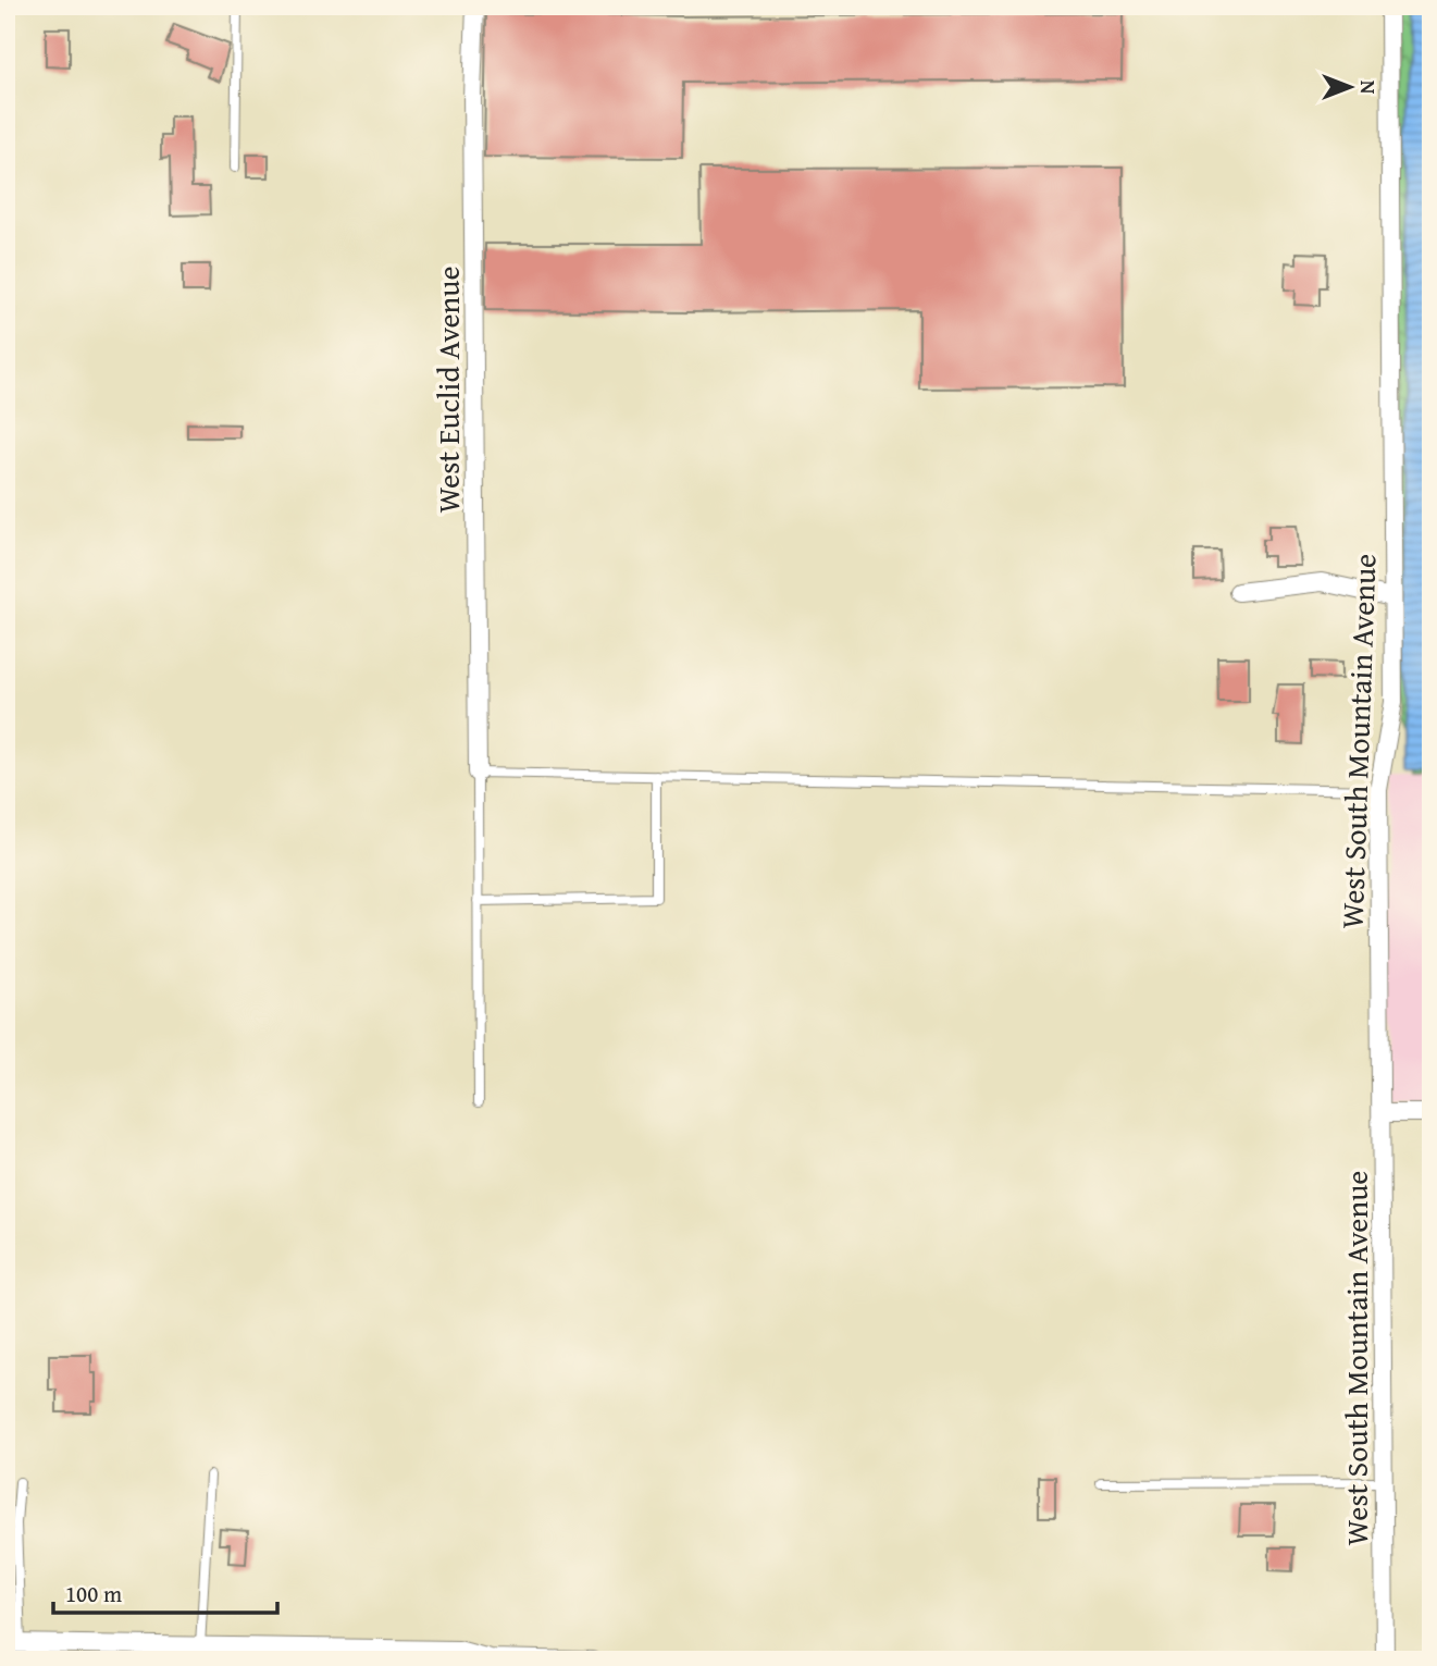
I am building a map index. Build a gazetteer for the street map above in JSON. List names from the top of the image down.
{
  "streets": {
    "street": ["West Euclid Avenue", "West South Mountain Avenue"]
  },
  "scale_bar": "100 m",
  "north": "right"
}
